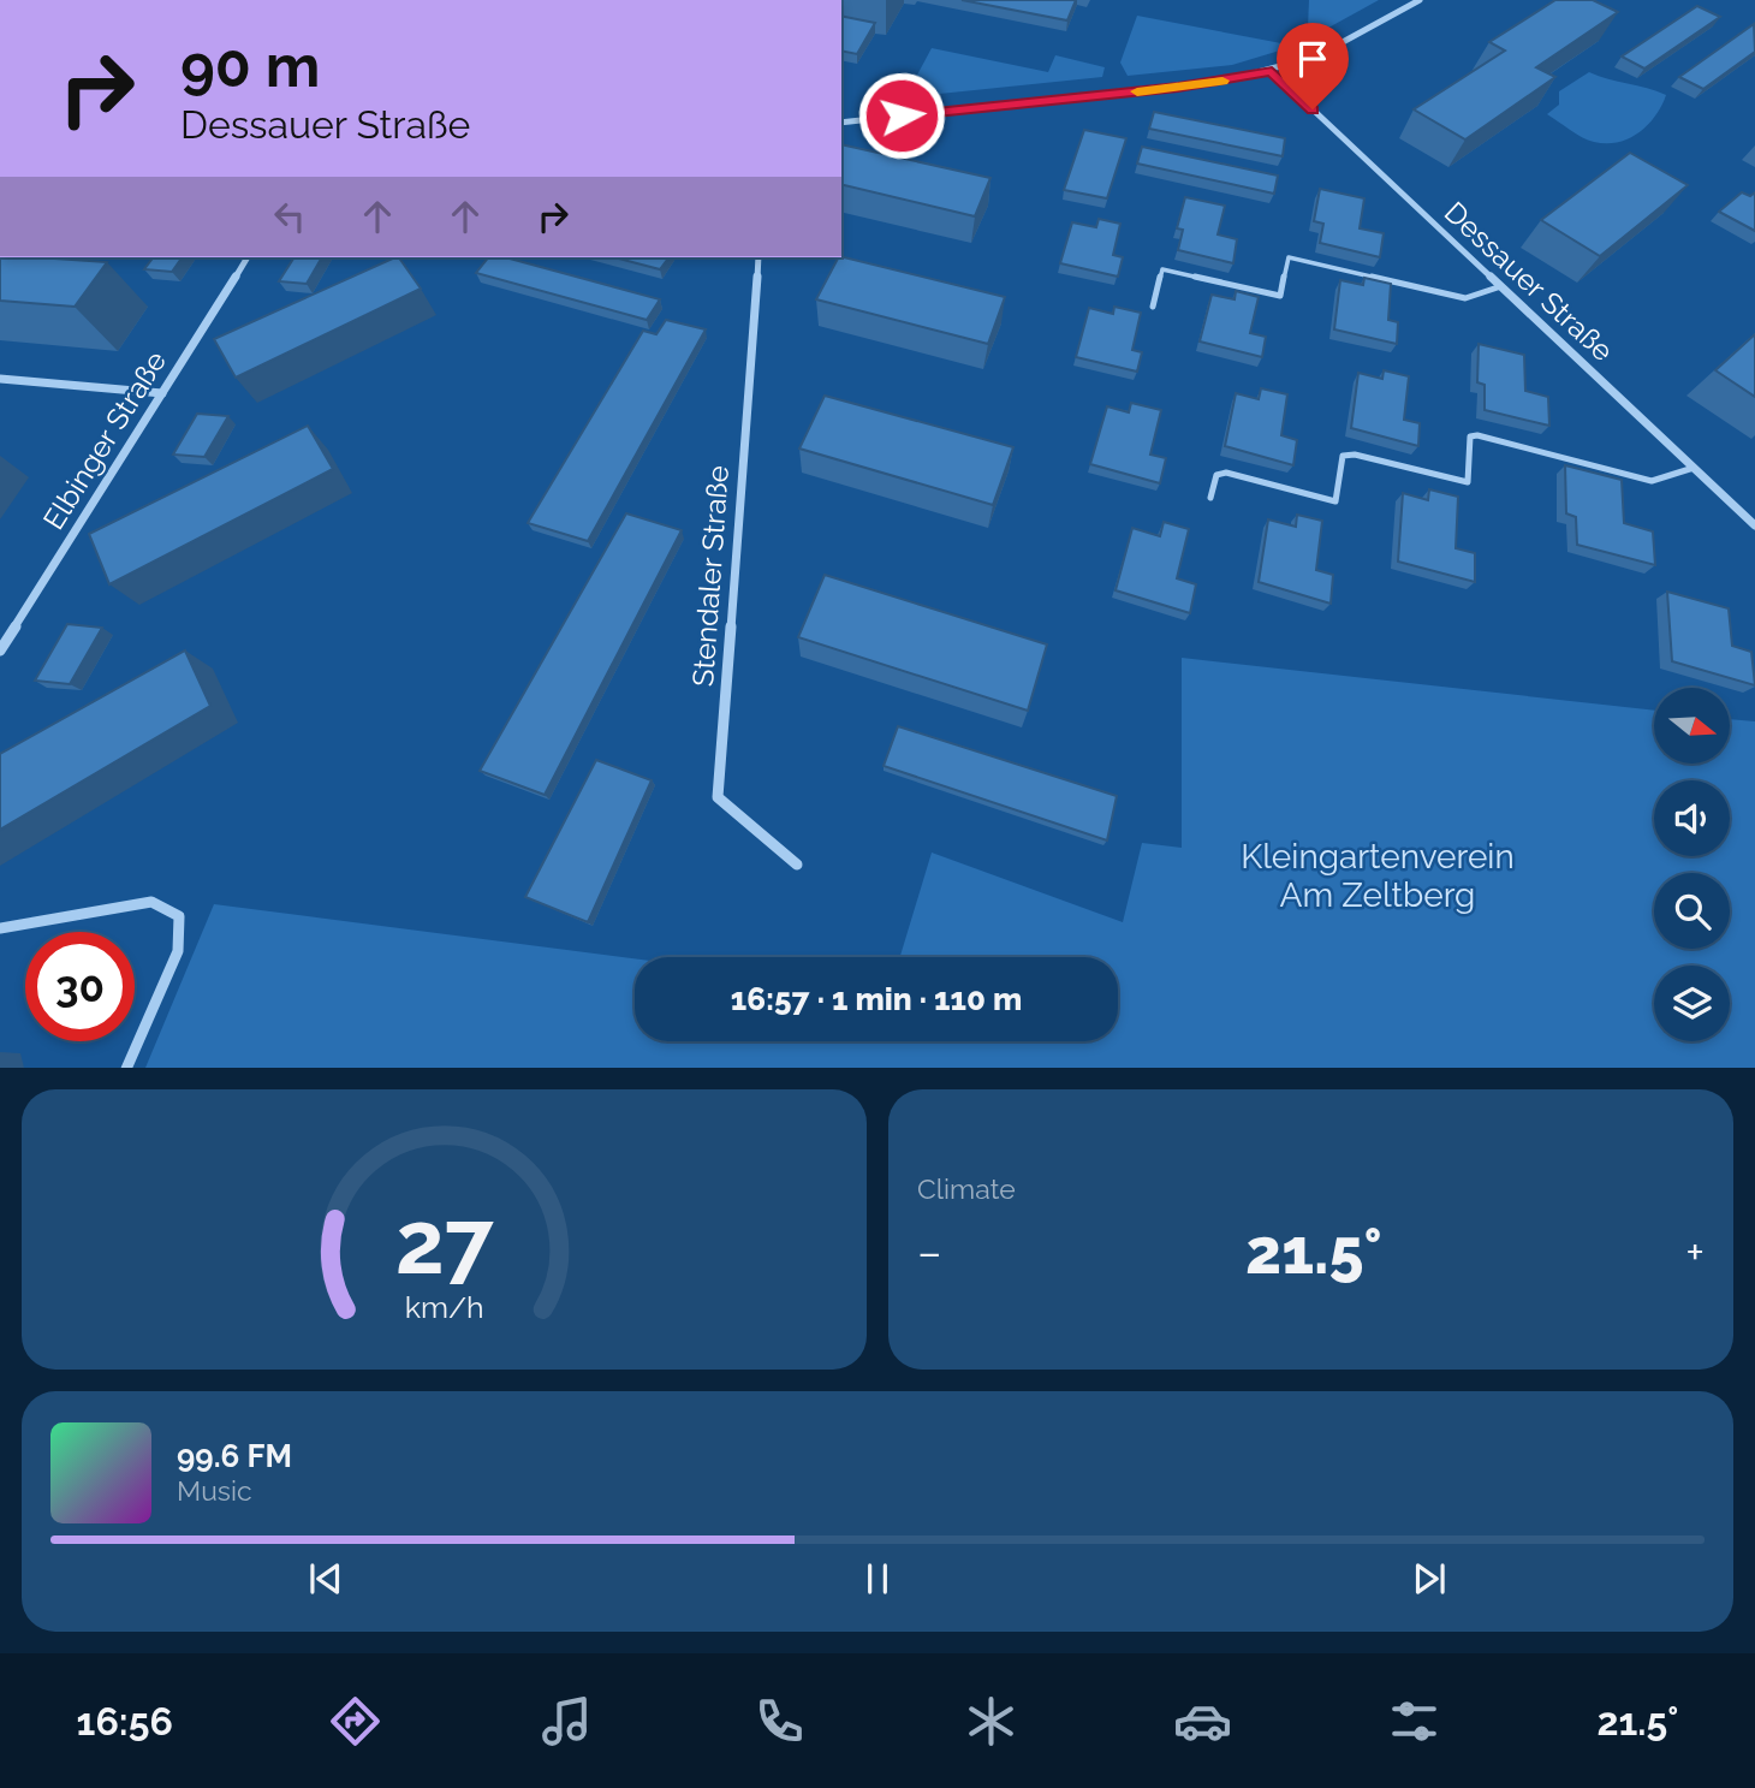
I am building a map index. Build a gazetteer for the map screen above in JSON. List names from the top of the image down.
{
  "streets": {
    "street": ["Dessauer Straße", "Elbinger Straße", "Stendaler Straße"]
  },
  "parks": ["Kleingartenverein Am Zeltberg"],
  "north": "right",
  "page": {
    "turn": ["90 m", "Dessauer Straße"],
    "limit": "30",
    "trip": "16:57 · 1 min · 110 m",
    "tile": "Climate",
    "heat": ["−", "21.5°", "+"],
    "song": ["99.6 FM", "Music"],
    "tabs": ["16:56", "21.5°"],
    "gauge": ["27", "km/h"]
  }
}
